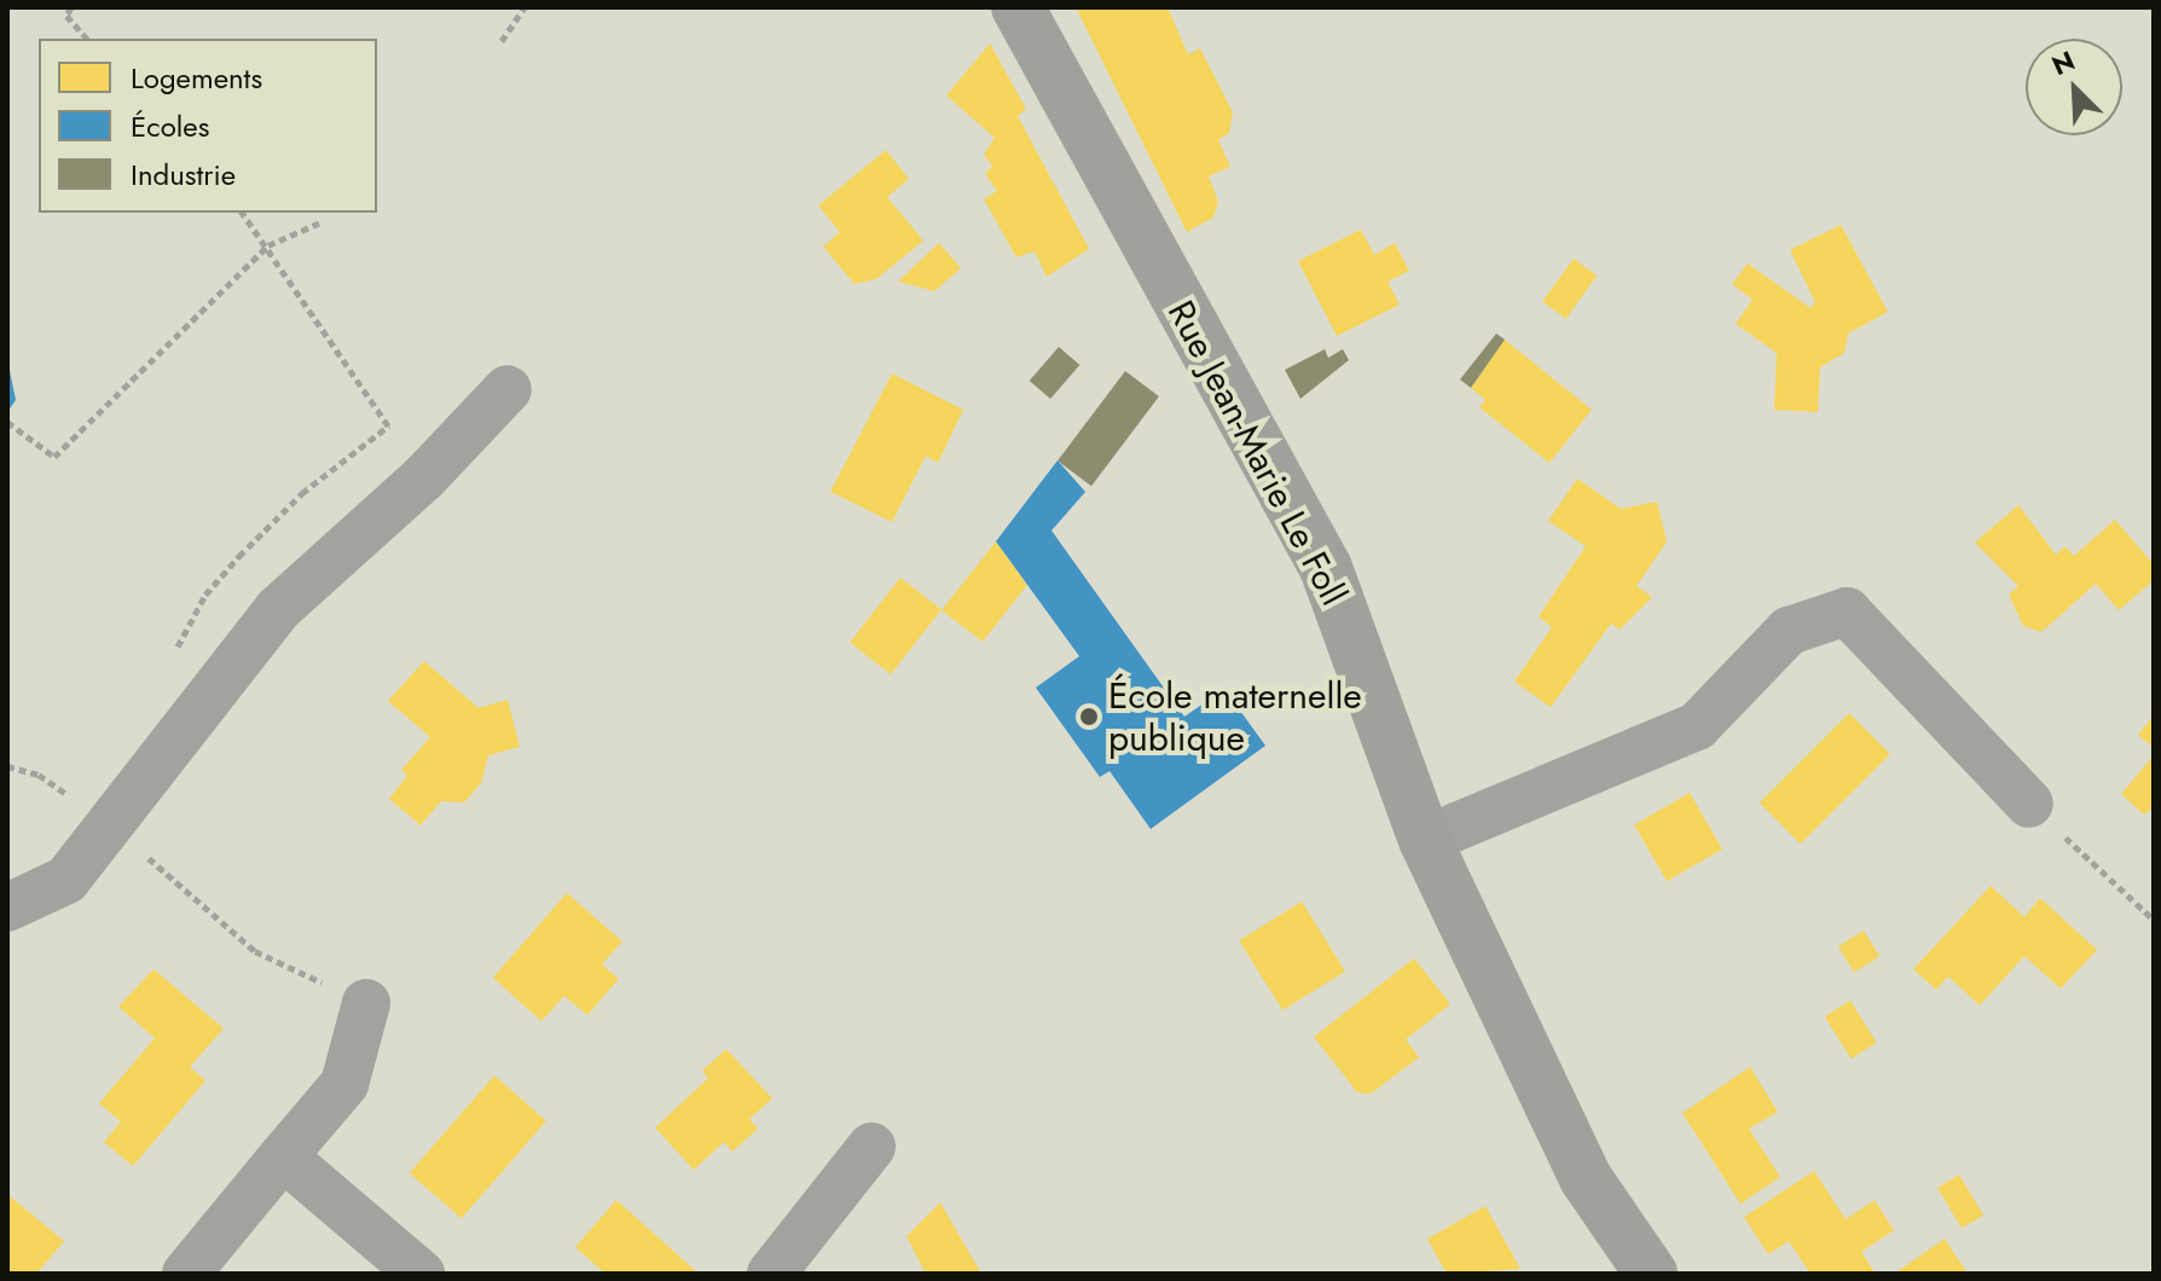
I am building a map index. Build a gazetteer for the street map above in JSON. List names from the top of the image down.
{
  "streets": {
    "main road": ["Rue Jean-Marie Le Foll"]
  },
  "places": ["École maternelle publique"],
  "legend": ["Logements", "Écoles", "Industrie"],
  "north": "top left"
}
